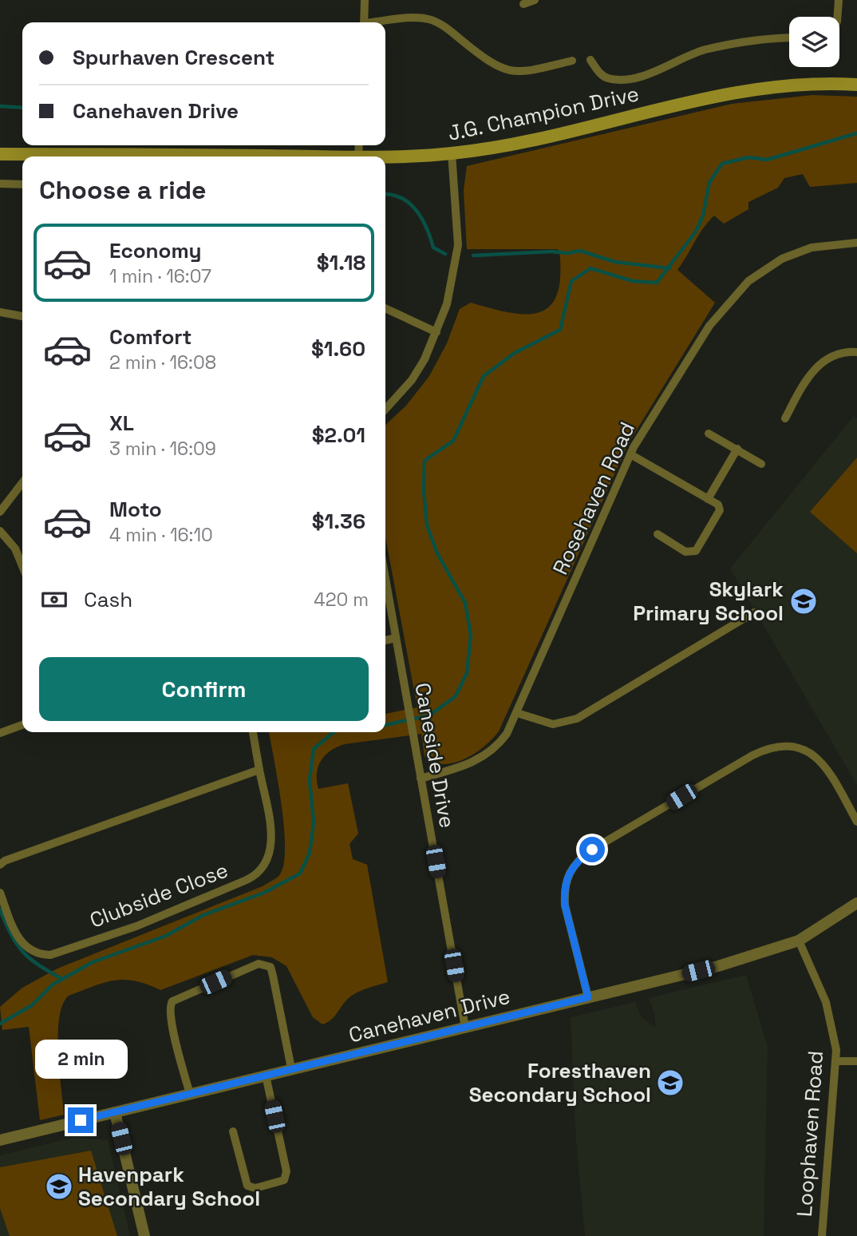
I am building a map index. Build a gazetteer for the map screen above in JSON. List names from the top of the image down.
{
  "streets": {
    "main road": ["J.G. Champion Drive"],
    "street": [
      "Rosehaven Road",
      "Caneside Drive",
      "Clubside Close",
      "Canehaven Drive",
      "Loophaven Road"
    ]
  },
  "crossings": [
    ["Rosehaven Road", "Caneside Drive"],
    ["Caneside Drive", "Canehaven Drive"],
    ["Canehaven Drive", "Loophaven Road"]
  ],
  "places": {
    "school or university": ["Skylark Primary School", "Foresthaven Secondary School", "Havenpark Secondary School"]
  },
  "page": {
    "banner": ["Spurhaven Crescent", "Canehaven Drive"],
    "heading": "Choose a ride",
    "list": [
      {
        "name": "Economy",
        "note": "1 min · 16:07",
        "value": "$1.18"
      },
      {
        "name": "Comfort",
        "note": "2 min · 16:08",
        "value": "$1.60"
      },
      {
        "name": "XL",
        "note": "3 min · 16:09",
        "value": "$2.01"
      },
      {
        "name": "Moto",
        "note": "4 min · 16:10",
        "value": "$1.36"
      }
    ],
    "pay": ["Cash", "420 m"],
    "buttons": "Confirm",
    "bubble": "2 min"
  }
}
